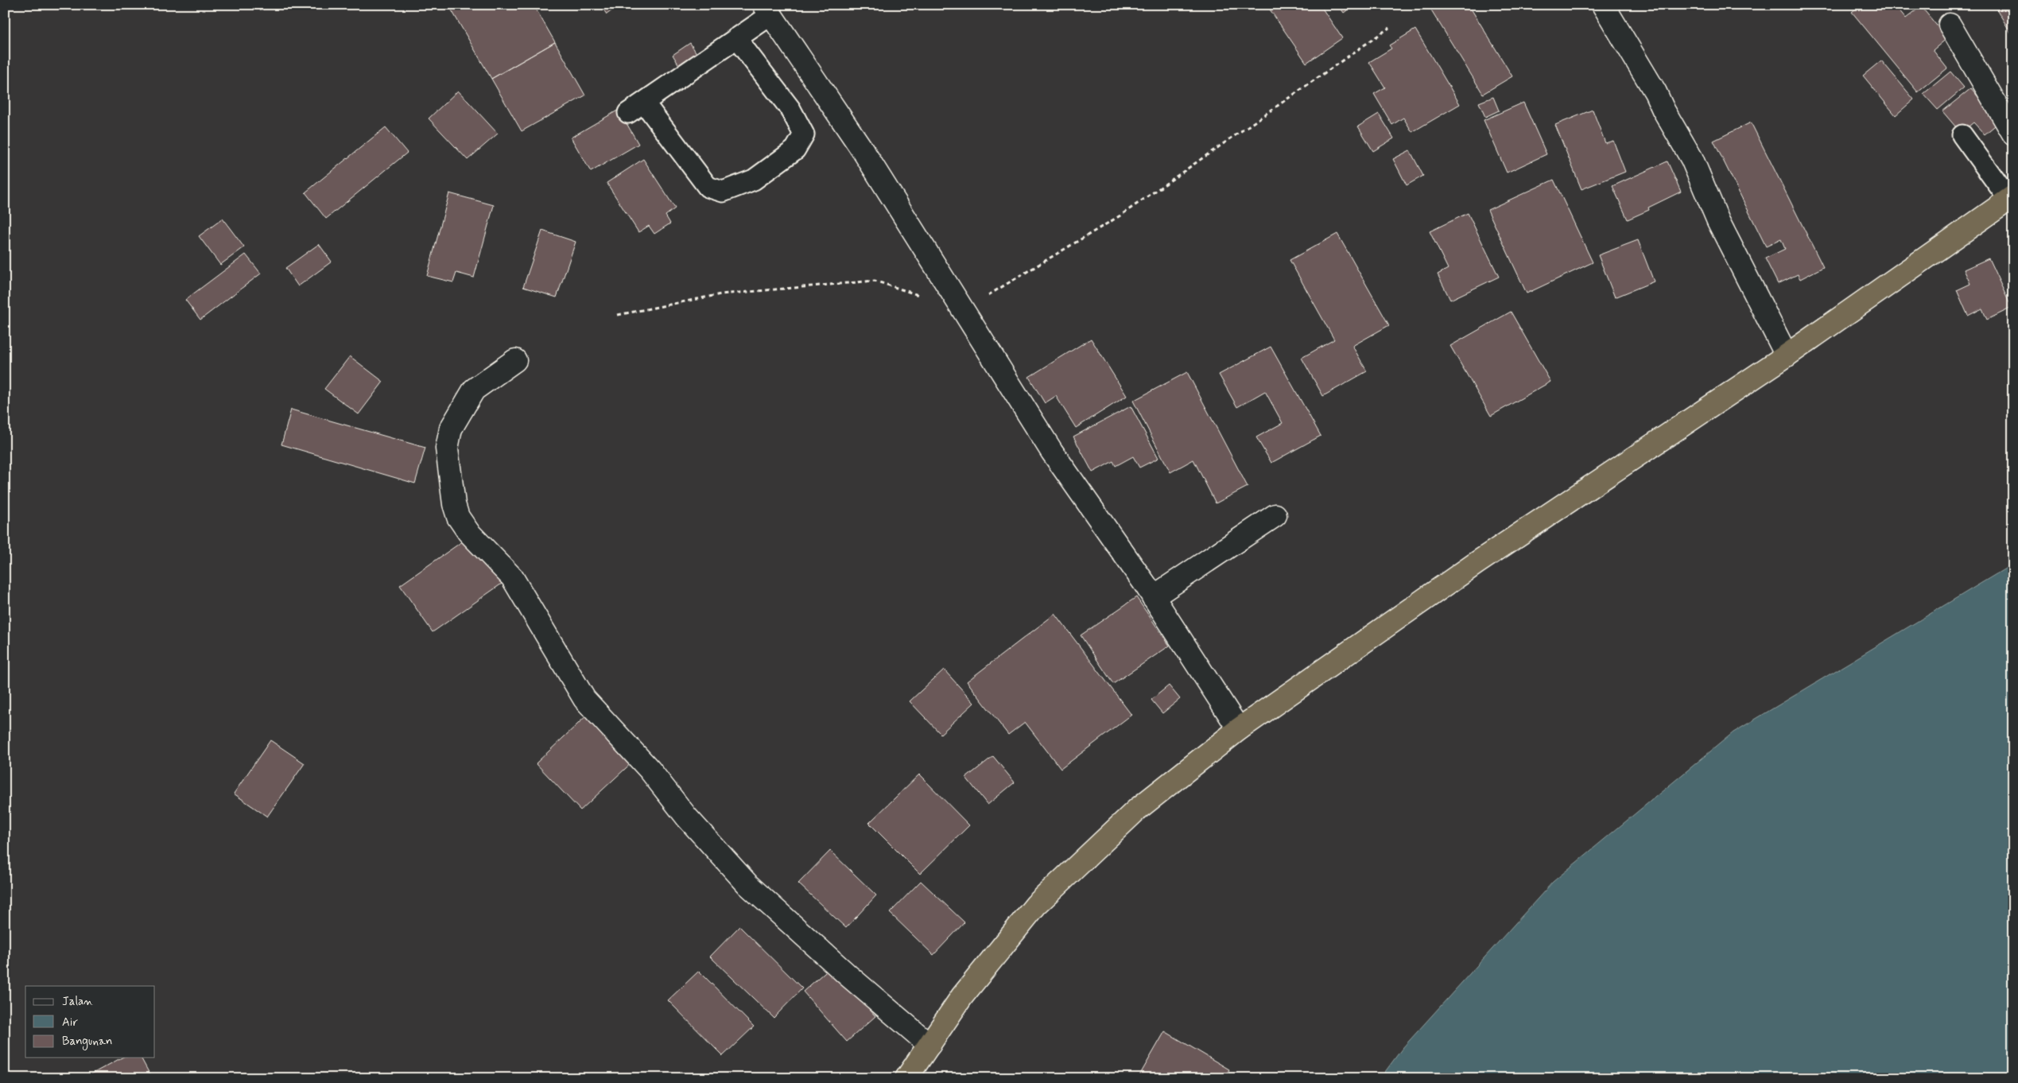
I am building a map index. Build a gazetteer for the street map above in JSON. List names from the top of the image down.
{
  "legend": ["Jalan", "Air", "Bangunan"]
}
